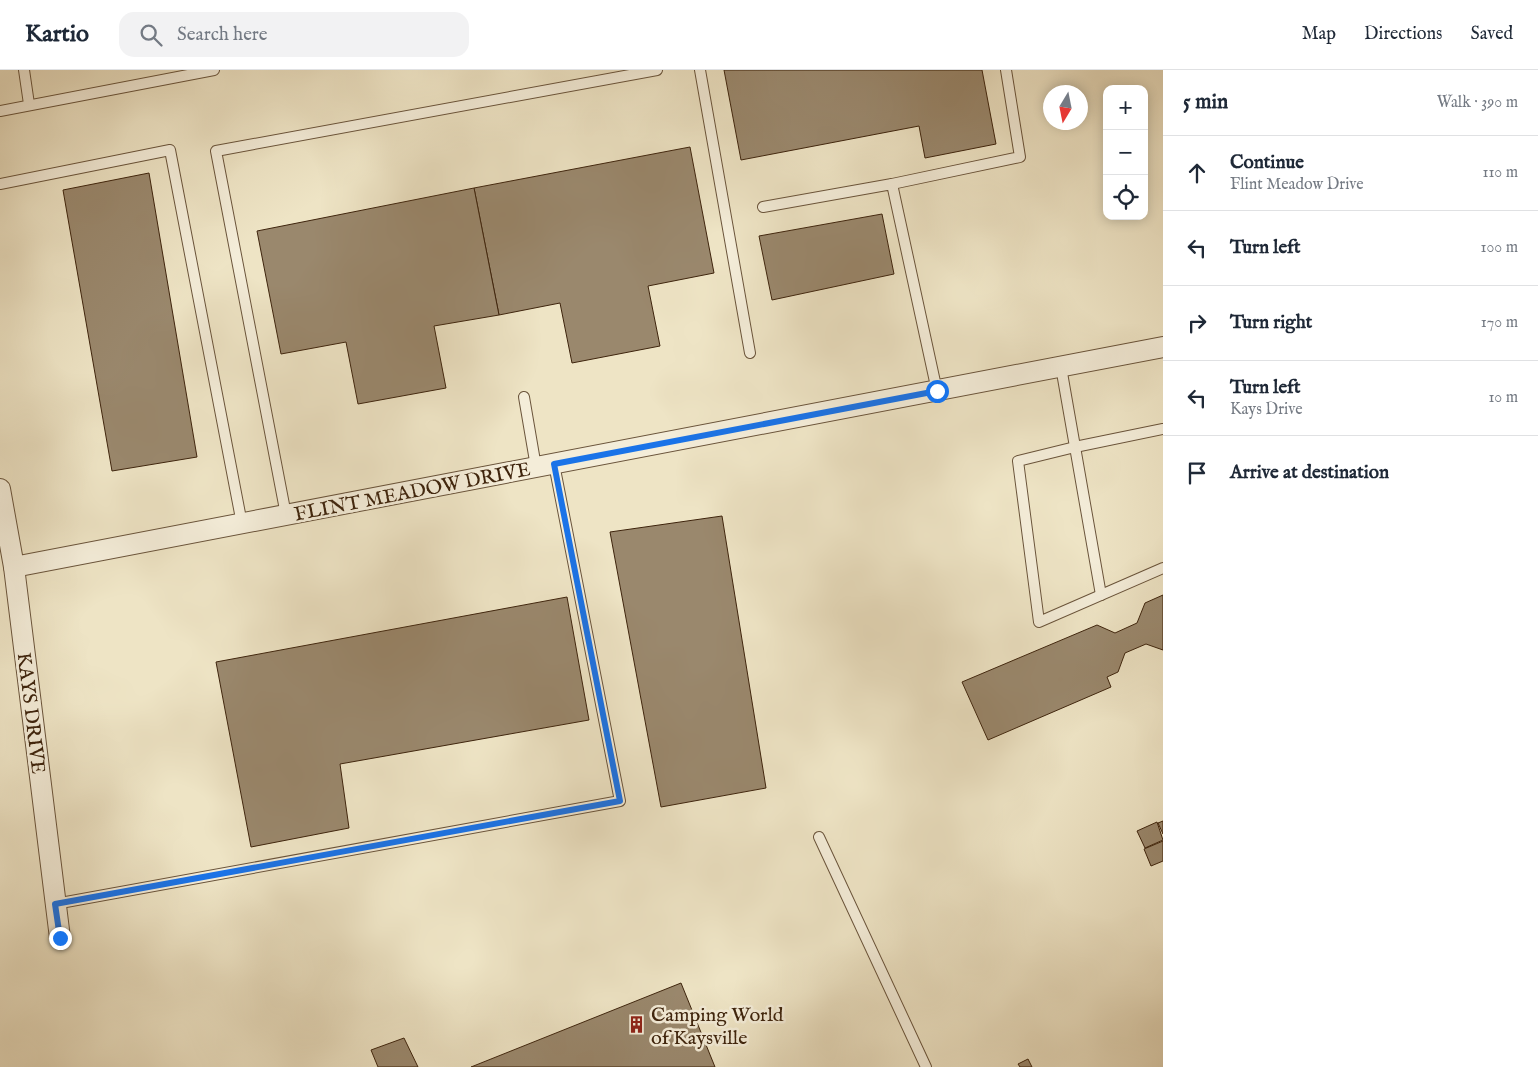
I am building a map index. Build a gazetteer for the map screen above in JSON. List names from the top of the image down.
{
  "streets": {
    "street": ["FLINT MEADOW DRIVE", "KAYS DRIVE"]
  },
  "crossings": [
    ["FLINT MEADOW DRIVE", "KAYS DRIVE"]
  ],
  "places": {
    "building": ["Camping World of Kaysville"]
  },
  "north": "bottom",
  "page": {
    "header": "Kartio",
    "search": "Search here",
    "nav": ["Map", "Directions", "Saved"],
    "heading": ["5 min", "Walk · 390 m"],
    "map_buttons": ["+", "−"],
    "list": [
      ["Continue", "Flint Meadow Drive", "110 m"],
      ["Turn left", "100 m"],
      ["Turn right", "170 m"],
      ["Turn left", "Kays Drive", "10 m"],
      "Arrive at destination"
    ]
  }
}
